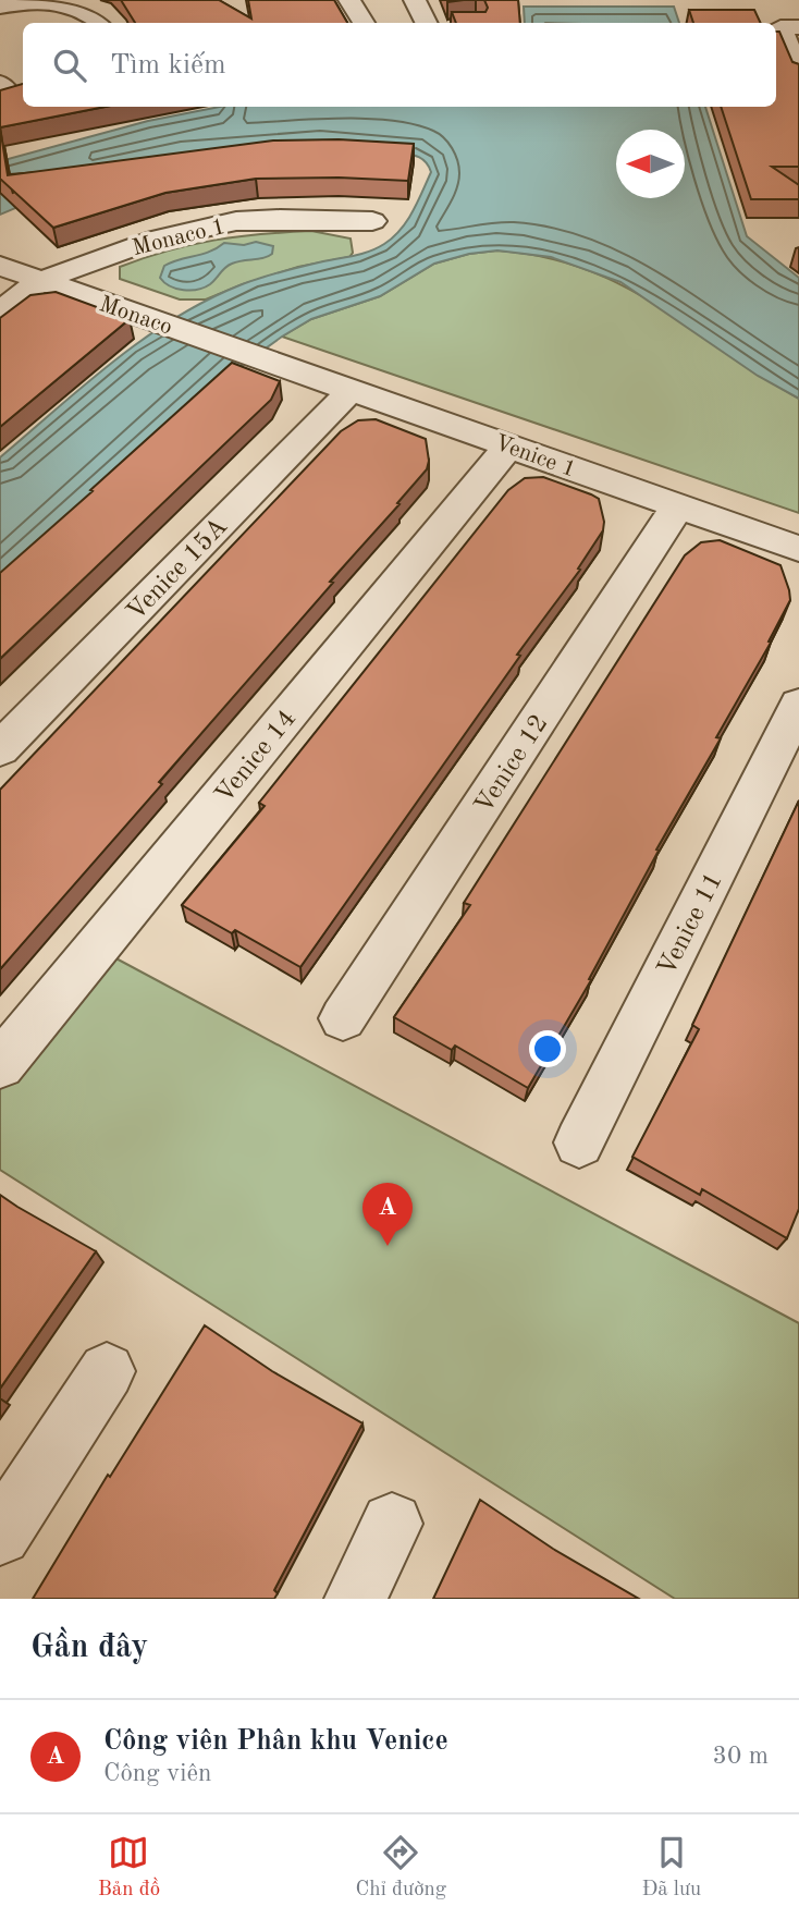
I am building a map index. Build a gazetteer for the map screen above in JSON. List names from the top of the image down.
{
  "streets": {
    "lane": [
      "Monaco 1",
      "Monaco",
      "Venice 1",
      "Venice 15A",
      "Venice 14",
      "Venice 12",
      "Venice 11"
    ]
  },
  "crossings": [
    ["Monaco 1", "Monaco"],
    ["Monaco", "Venice 1"],
    ["Venice 1", "Venice 15A"],
    ["Venice 1", "Venice 14"],
    ["Venice 1", "Venice 12"]
  ],
  "north": "left",
  "page": {
    "search": "Tìm kiếm",
    "pins": "A",
    "heading": "Gần đây",
    "list": [
      {
        "mark": "A",
        "name": "Công viên Phân khu Venice",
        "note": "Công viên",
        "value": "30 m"
      }
    ],
    "nav": ["Bản đồ", "Chỉ đường", "Đã lưu"]
  }
}
